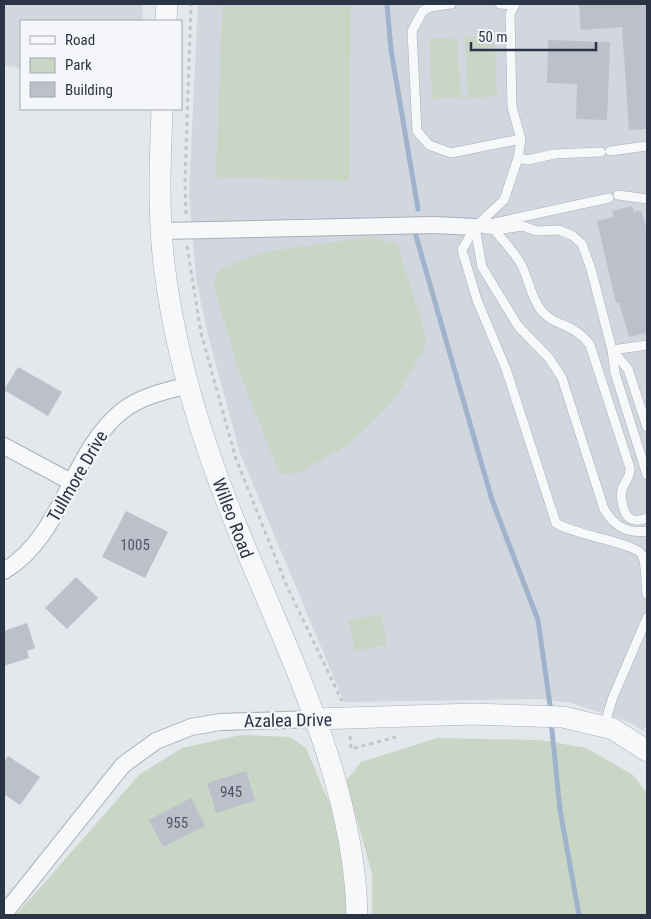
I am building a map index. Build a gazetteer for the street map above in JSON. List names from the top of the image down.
{
  "streets": {
    "street": ["Tullmore Drive", "Willeo Road", "Azalea Drive"]
  },
  "crossings": [
    ["Tullmore Drive", "Willeo Road"],
    ["Willeo Road", "Azalea Drive"]
  ],
  "house_numbers": ["1005", "945", "955"],
  "legend": ["Road", "Park", "Building"],
  "scale_bar": "50 m"
}
